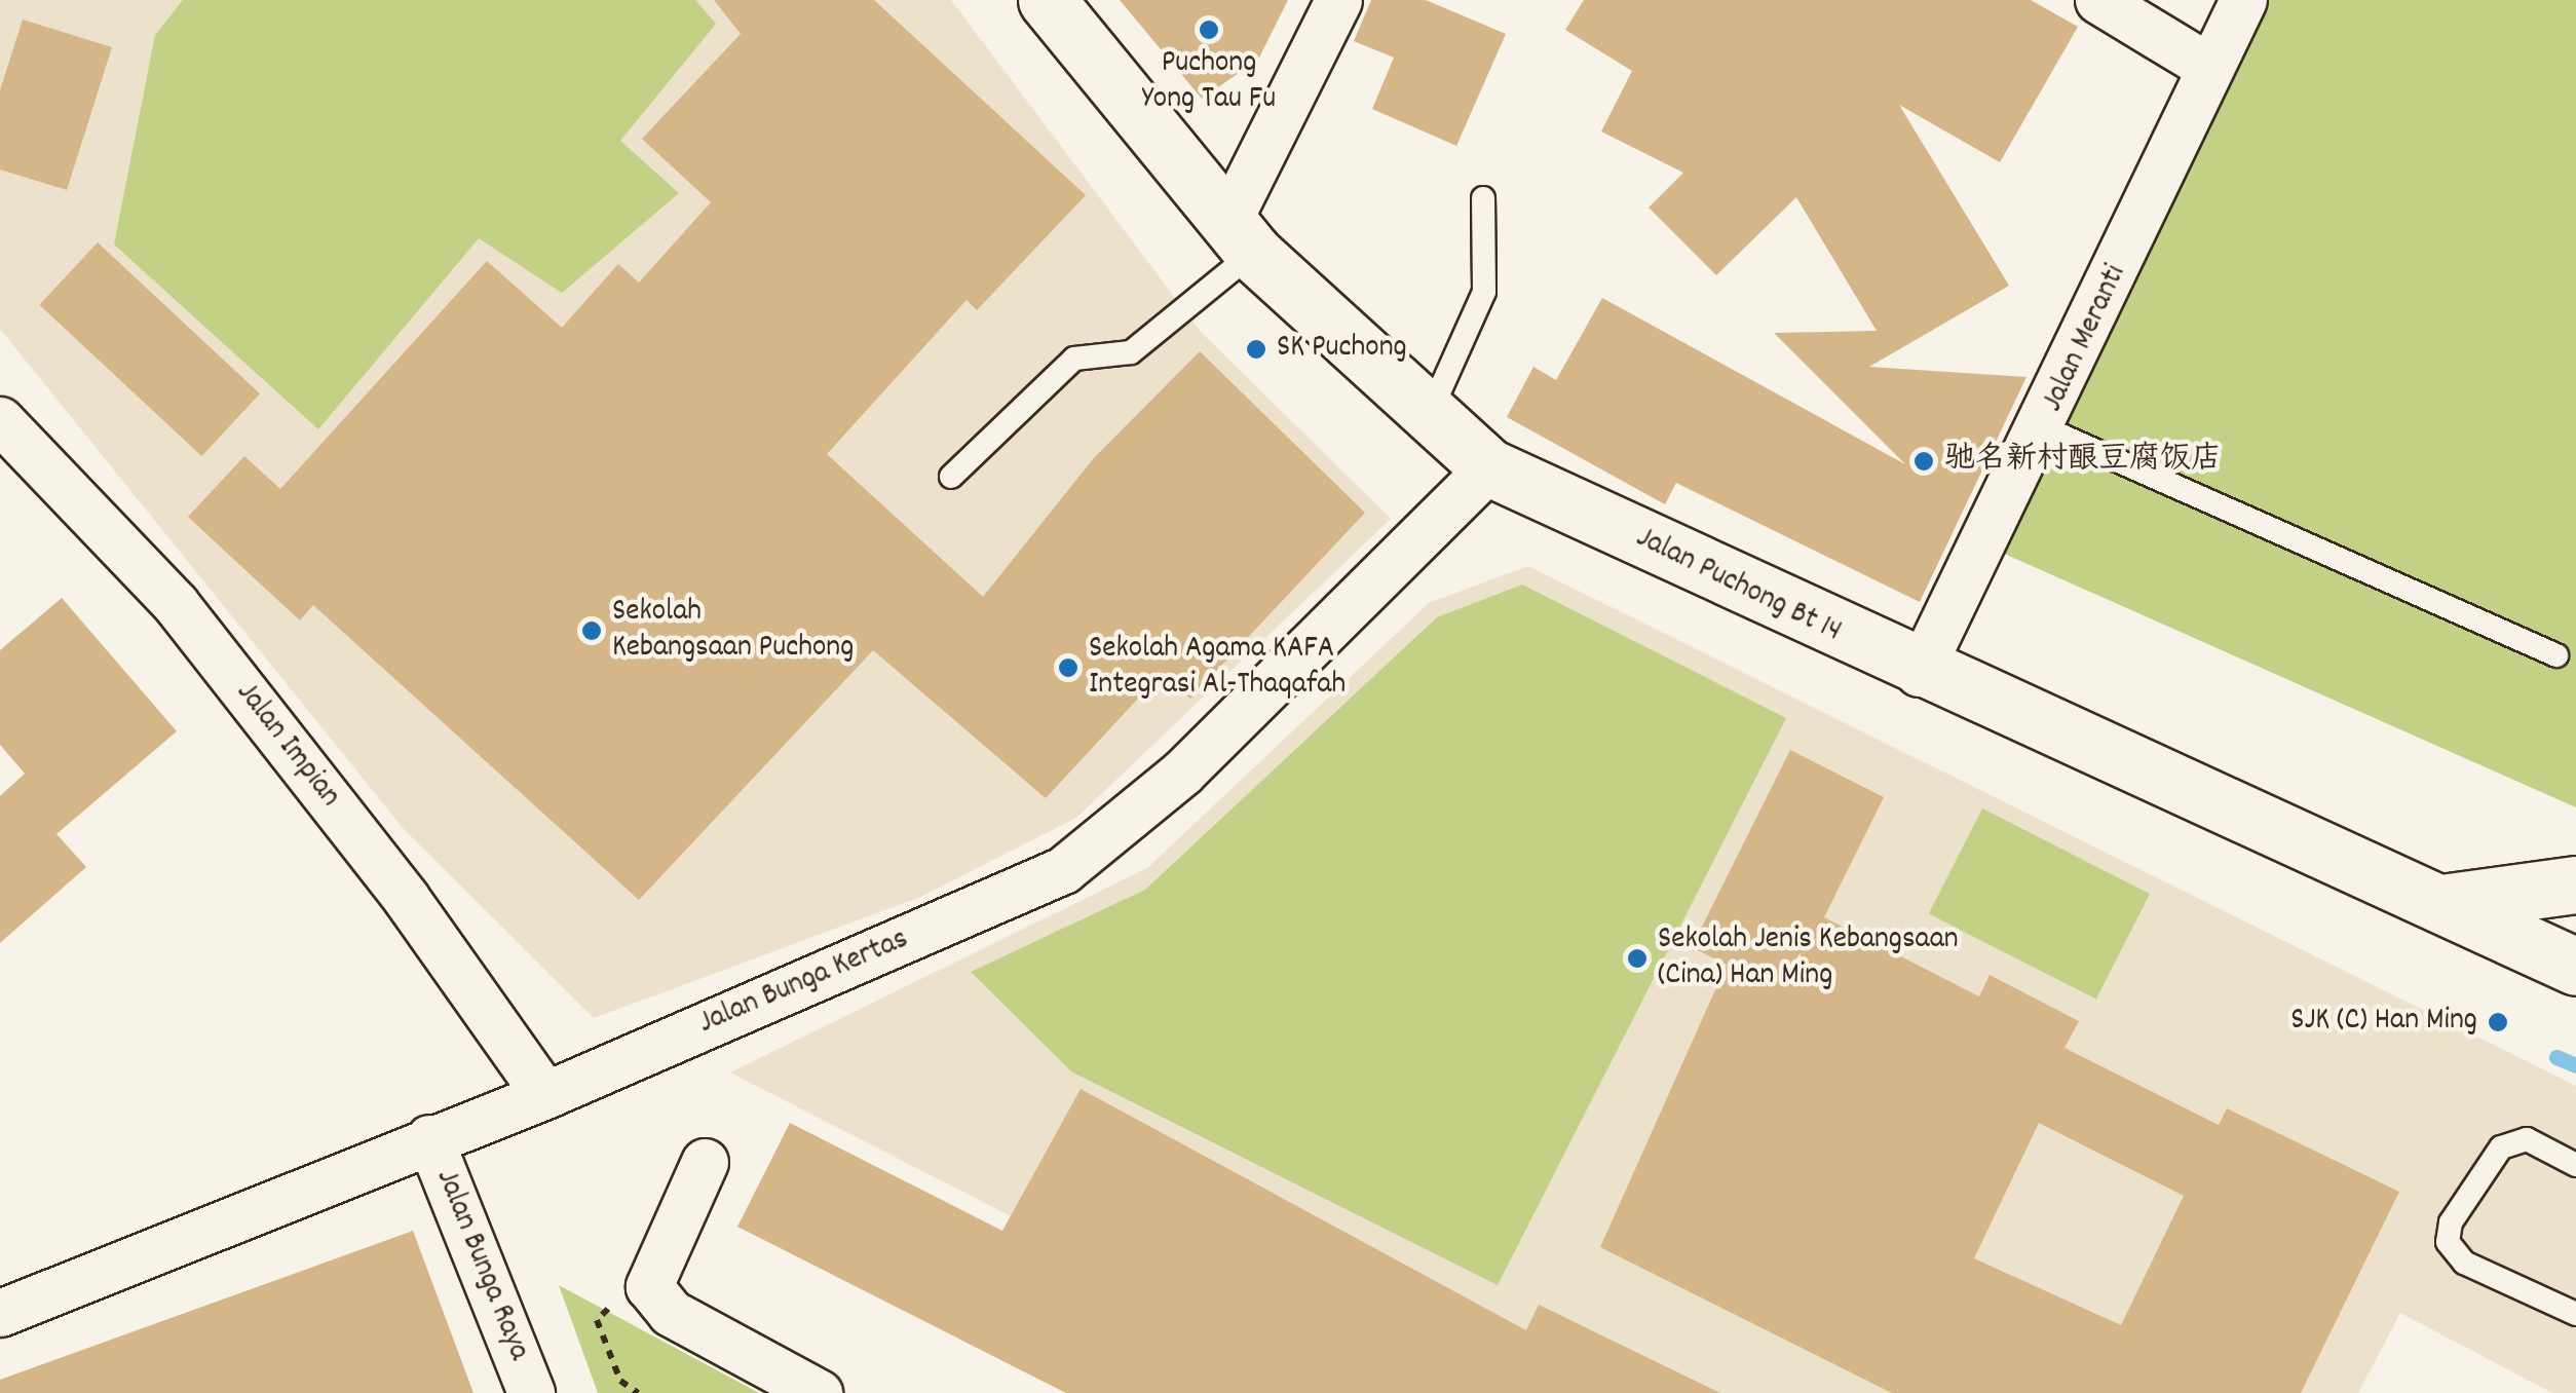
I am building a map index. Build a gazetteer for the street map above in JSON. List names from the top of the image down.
{
  "streets": {
    "street": [
      "Jalan Meranti",
      "Jalan Puchong Bt 14",
      "Jalan Impian",
      "Jalan Bunga Kertas",
      "Jalan Bunga Raya"
    ]
  },
  "crossings": [
    ["Jalan Meranti", "Jalan Puchong Bt 14"],
    ["Jalan Puchong Bt 14", "Jalan Bunga Kertas"],
    ["Jalan Impian", "Jalan Bunga Kertas"],
    ["Jalan Bunga Kertas", "Jalan Bunga Raya"]
  ],
  "places": [
    "Puchong Yong Tau Fu",
    "SK Puchong",
    "驰名新村酿豆腐饭店",
    "Sekolah Kebangsaan Puchong",
    "Sekolah Agama KAFA Integrasi Al-Thaqafah",
    "Sekolah Jenis Kebangsaan (Cina) Han Ming",
    "SJK (C) Han Ming"
  ]
}
